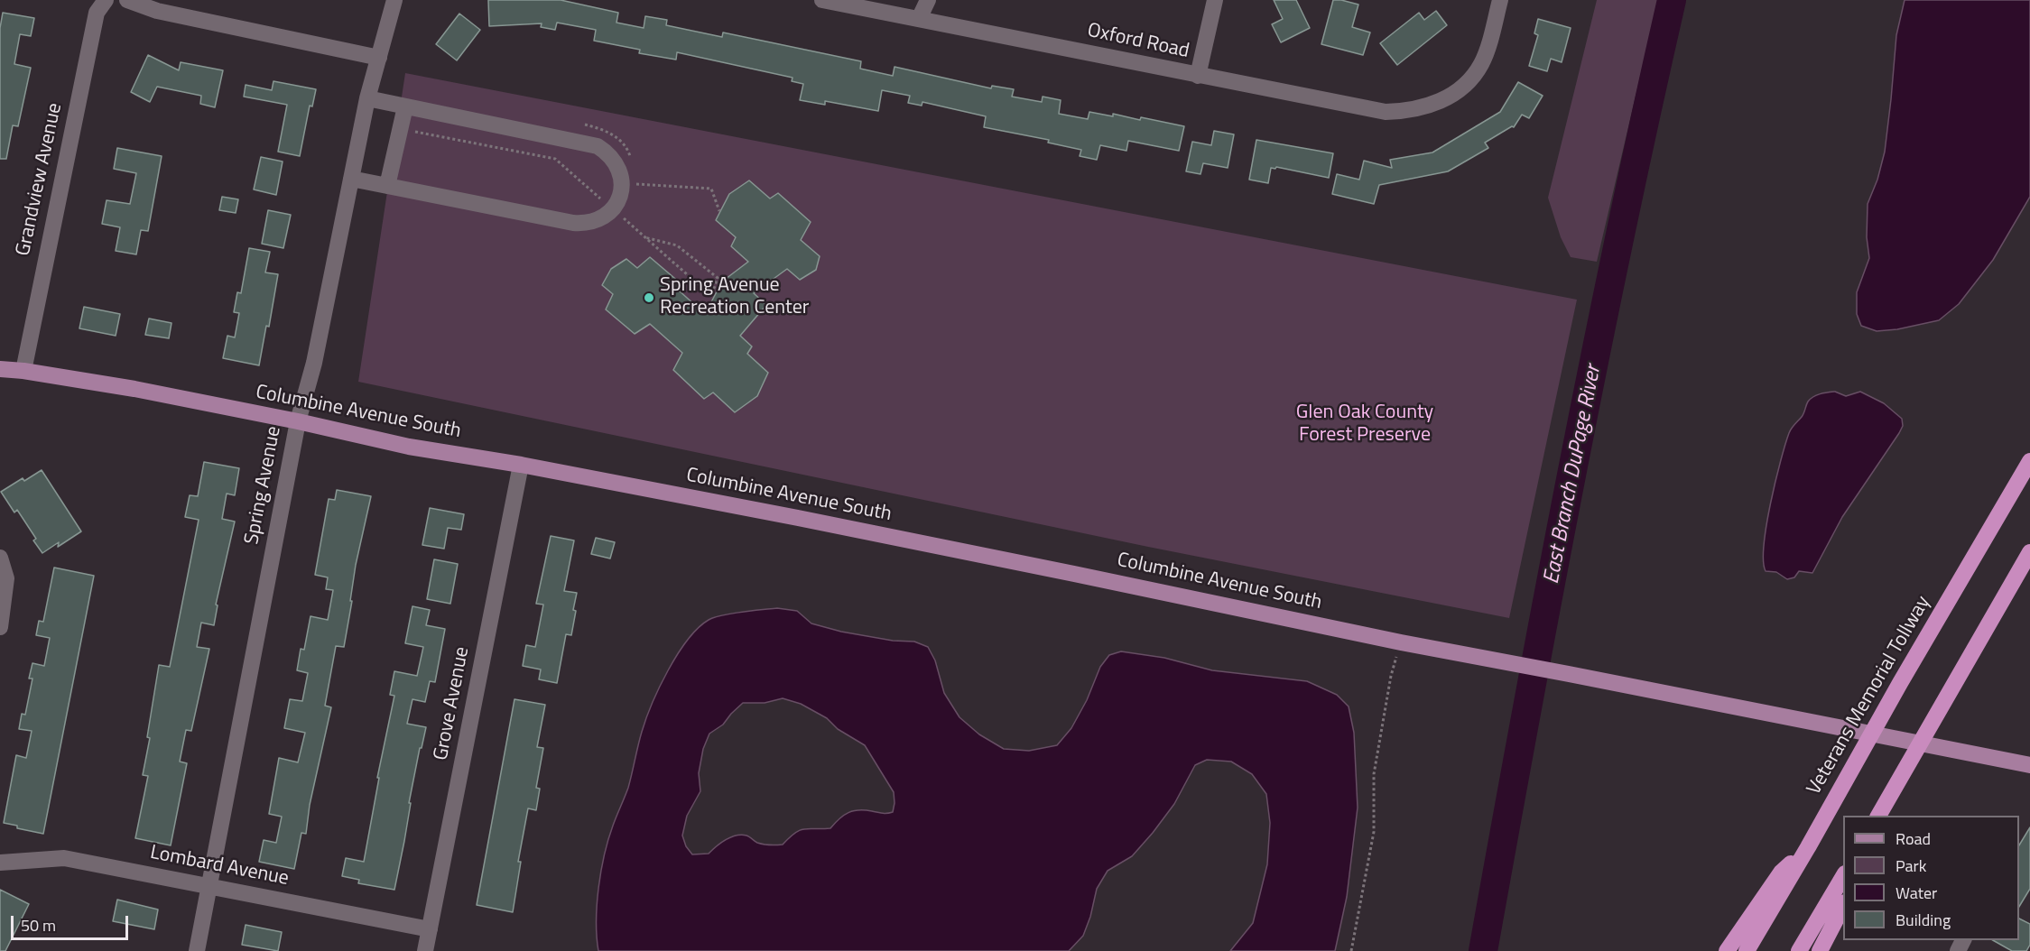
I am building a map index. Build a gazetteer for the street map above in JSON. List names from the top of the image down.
{
  "streets": {
    "highway": ["Veterans Memorial Tollway"],
    "main road": ["Columbine Avenue South"],
    "street": [
      "Oxford Road",
      "Grandview Avenue",
      "Spring Avenue",
      "Grove Avenue",
      "Lombard Avenue"
    ]
  },
  "crossings": [
    ["Grandview Avenue", "Columbine Avenue South"],
    ["Columbine Avenue South", "Spring Avenue"],
    ["Columbine Avenue South", "Grove Avenue"],
    ["Spring Avenue", "Lombard Avenue"],
    ["Grove Avenue", "Lombard Avenue"]
  ],
  "water": ["East Branch DuPage River"],
  "parks": ["Glen Oak County Forest Preserve"],
  "places": ["Spring Avenue Recreation Center"],
  "legend": [
    "Road",
    "Park",
    "Water",
    "Building"
  ],
  "scale_bar": "50 m"
}
